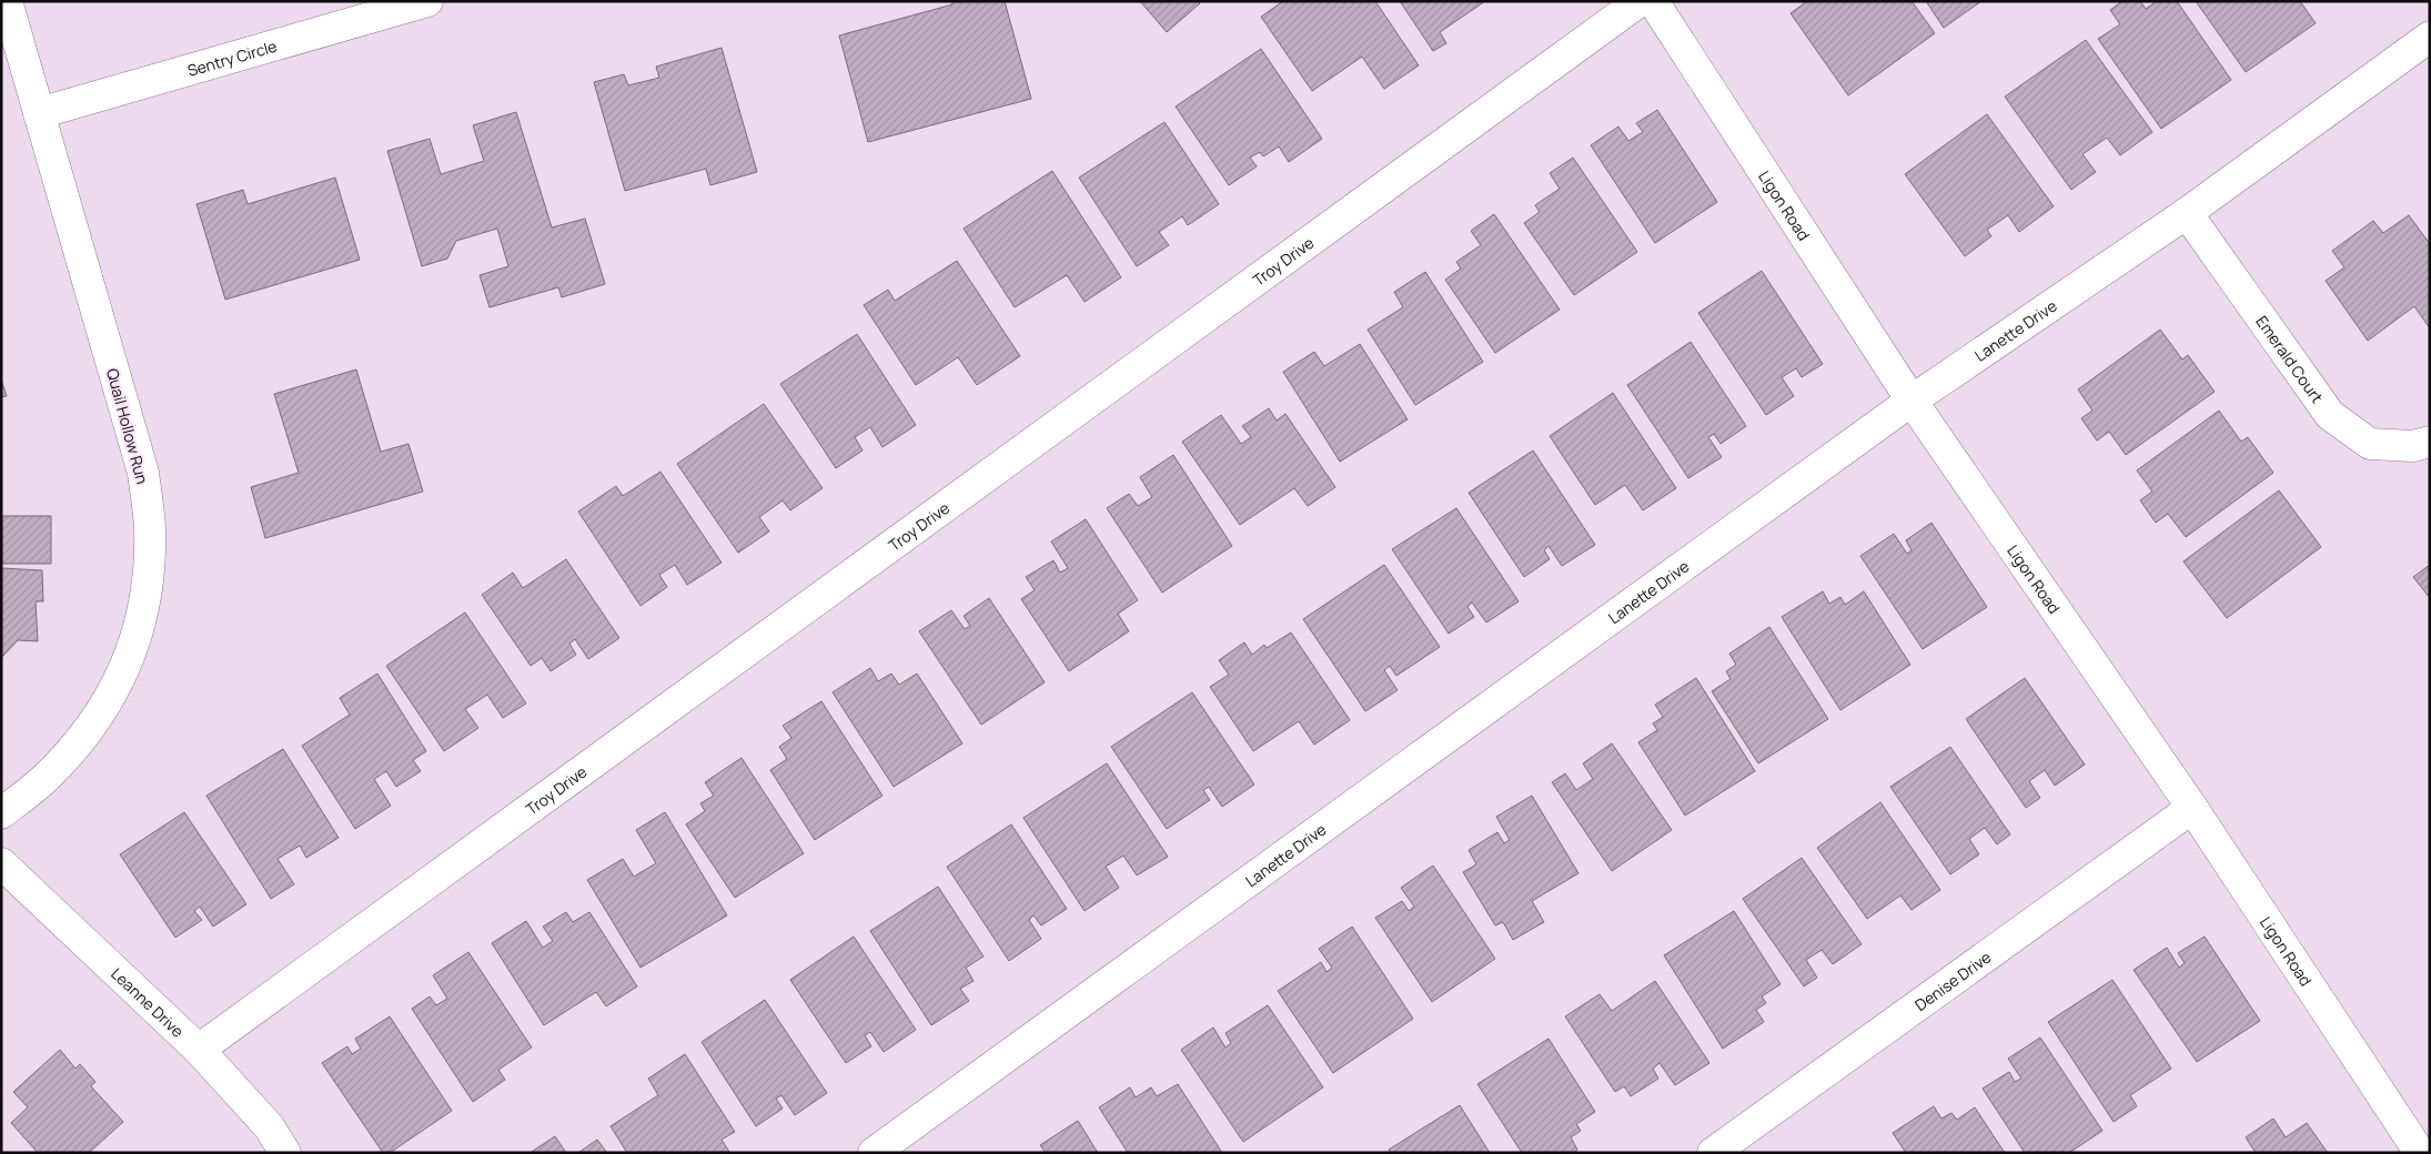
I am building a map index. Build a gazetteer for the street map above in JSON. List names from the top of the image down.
{
  "streets": {
    "street": [
      "Sentry Circle",
      "Ligon Road",
      "Troy Drive",
      "Lanette Drive",
      "Emerald Court",
      "Quail Hollow Run",
      "Denise Drive",
      "Leanne Drive"
    ]
  },
  "crossings": [
    ["Sentry Circle", "Quail Hollow Run"],
    ["Ligon Road", "Lanette Drive"],
    ["Ligon Road", "Denise Drive"],
    ["Troy Drive", "Leanne Drive"],
    ["Lanette Drive", "Emerald Court"]
  ]
}
